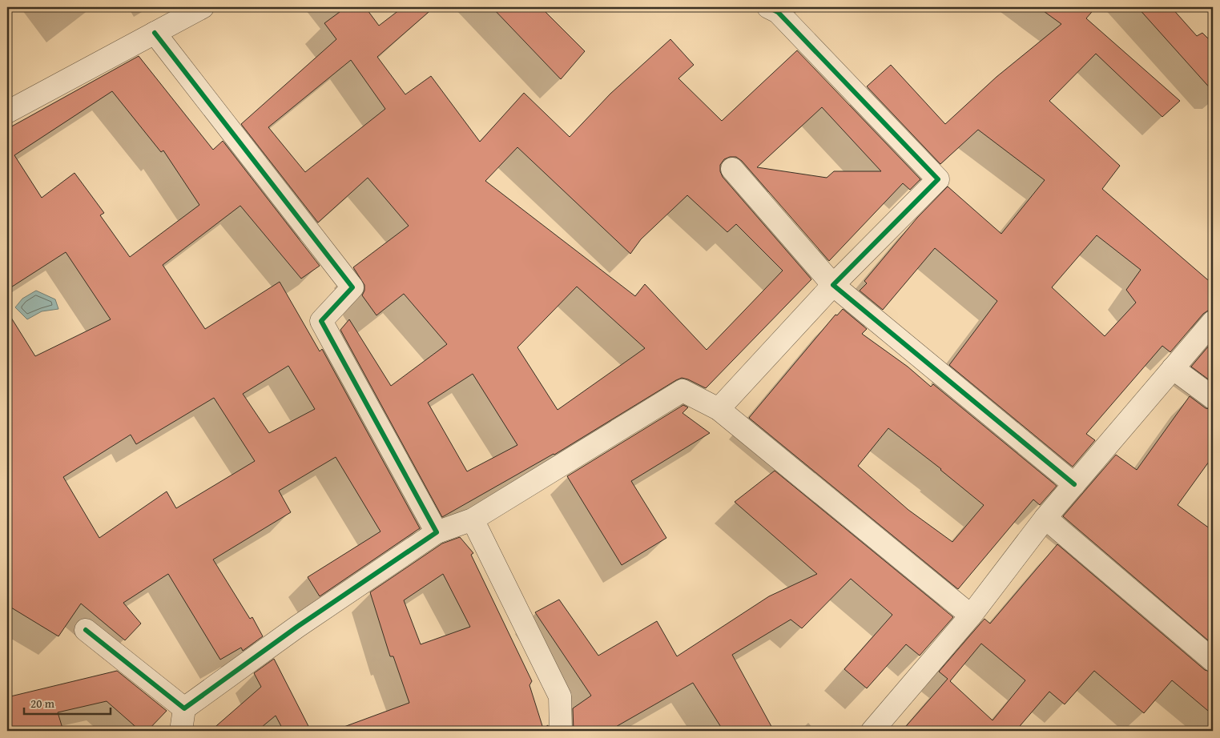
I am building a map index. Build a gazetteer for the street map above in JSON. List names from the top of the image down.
{
  "scale_bar": "20 m"
}
